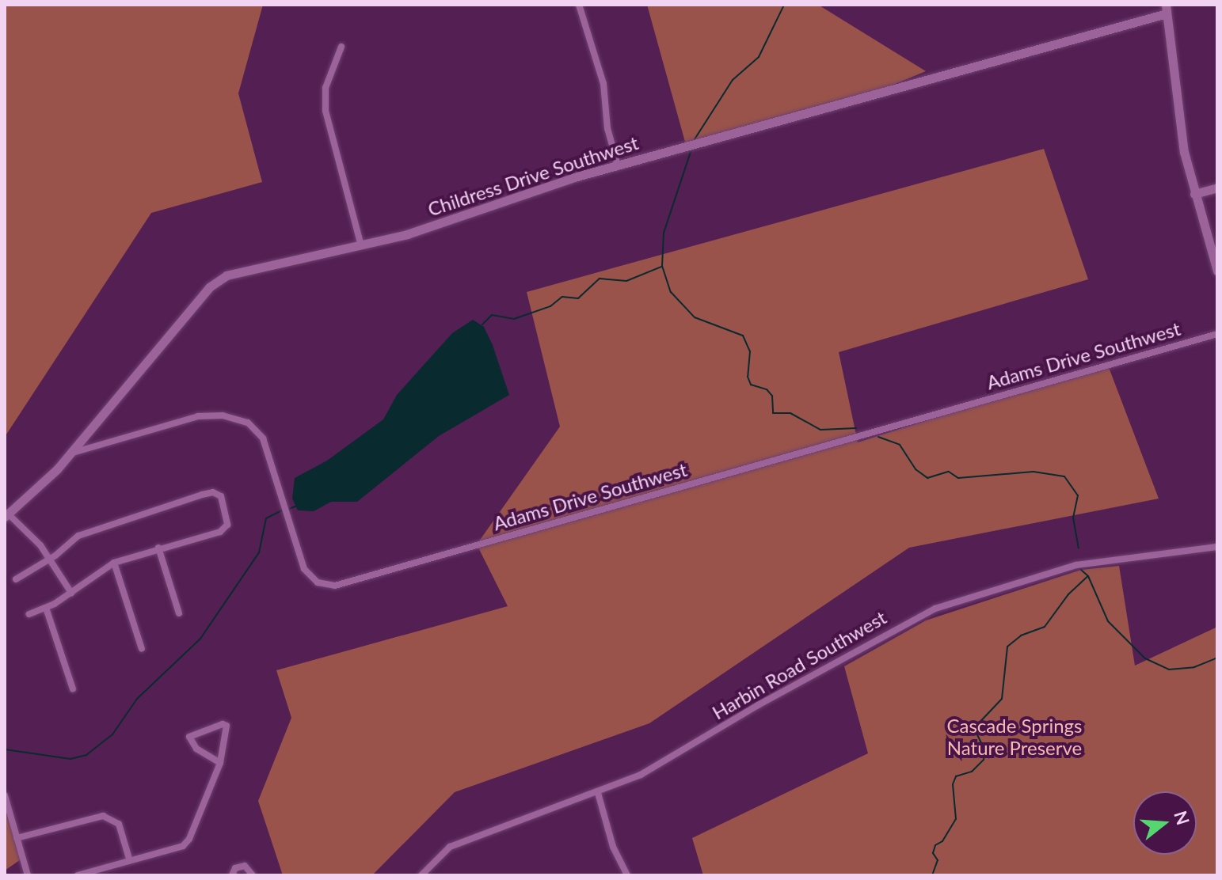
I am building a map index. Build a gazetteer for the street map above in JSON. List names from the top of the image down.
{
  "streets": {
    "street": ["Childress Drive Southwest", "Adams Drive Southwest", "Harbin Road Southwest"]
  },
  "crossings": [
    ["Childress Drive Southwest", "Adams Drive Southwest"]
  ],
  "parks": ["Cascade Springs Nature Preserve"],
  "north": "right"
}
